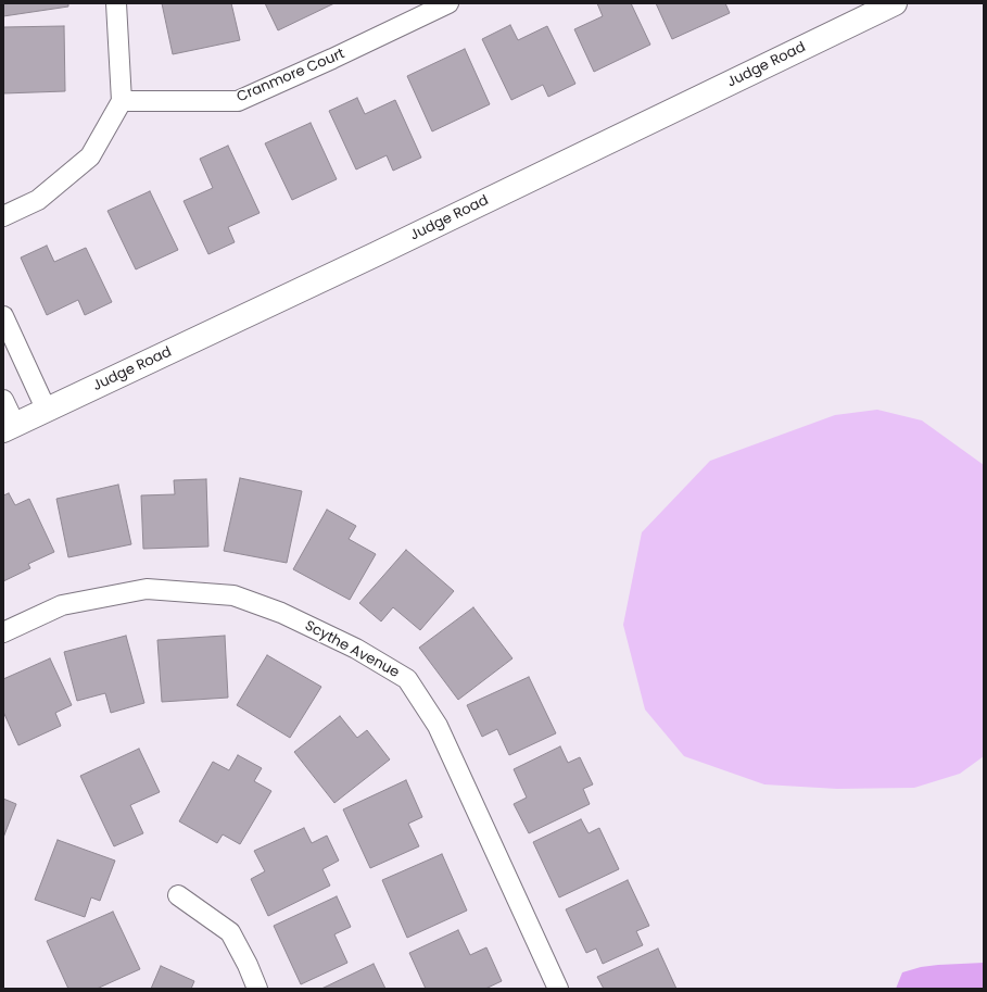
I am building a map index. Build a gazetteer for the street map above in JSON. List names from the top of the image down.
{
  "streets": {
    "street": ["Judge Road", "Cranmore Court", "Scythe Avenue"]
  }
}
